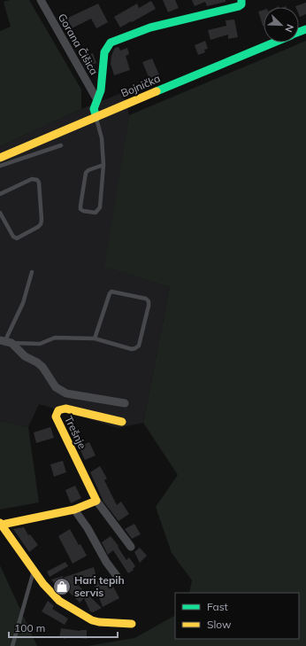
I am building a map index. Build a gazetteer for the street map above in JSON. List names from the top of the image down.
{
  "streets": {
    "street": ["Gorana Čišica", "Bojnička", "Trešnje"]
  },
  "crossings": [
    ["Gorana Čišica", "Bojnička"]
  ],
  "places": {
    "shop": ["Hari tepih servis"]
  },
  "legend": ["Fast", "Slow"],
  "scale_bar": "100 m",
  "north": "bottom right"
}
